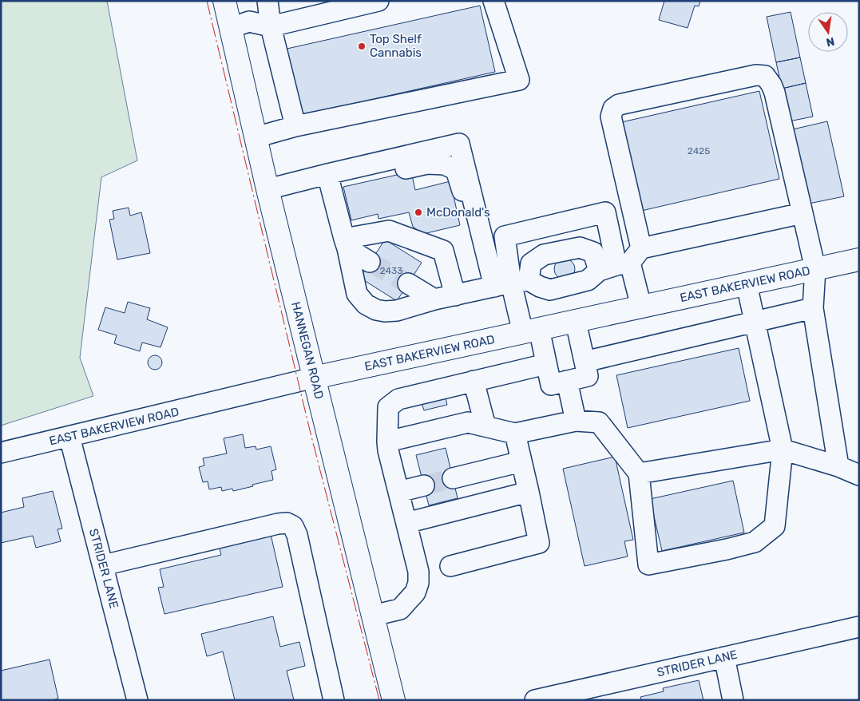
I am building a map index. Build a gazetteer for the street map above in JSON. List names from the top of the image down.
{
  "streets": {
    "main road": ["EAST BAKERVIEW ROAD", "HANNEGAN ROAD"],
    "street": ["STRIDER LANE"]
  },
  "crossings": [
    ["EAST BAKERVIEW ROAD", "HANNEGAN ROAD"],
    ["EAST BAKERVIEW ROAD", "STRIDER LANE"]
  ],
  "places": ["Top Shelf Cannabis", "McDonald's"],
  "house_numbers": ["2425", "2433"],
  "north": "bottom"
}
